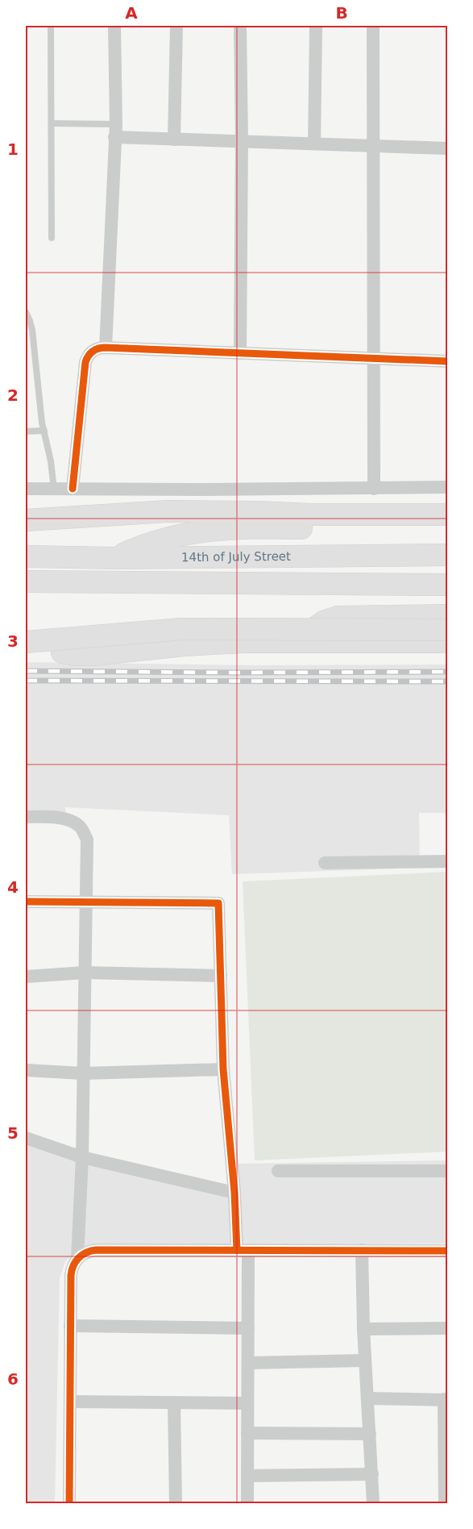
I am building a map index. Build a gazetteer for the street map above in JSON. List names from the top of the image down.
{
  "streets": {
    "main road": ["14th of July Street"]
  },
  "grid": {
    "columns": ["A", "B"],
    "rows": [
      "1",
      "2",
      "3",
      "4",
      "5",
      "6"
    ]
  }
}
